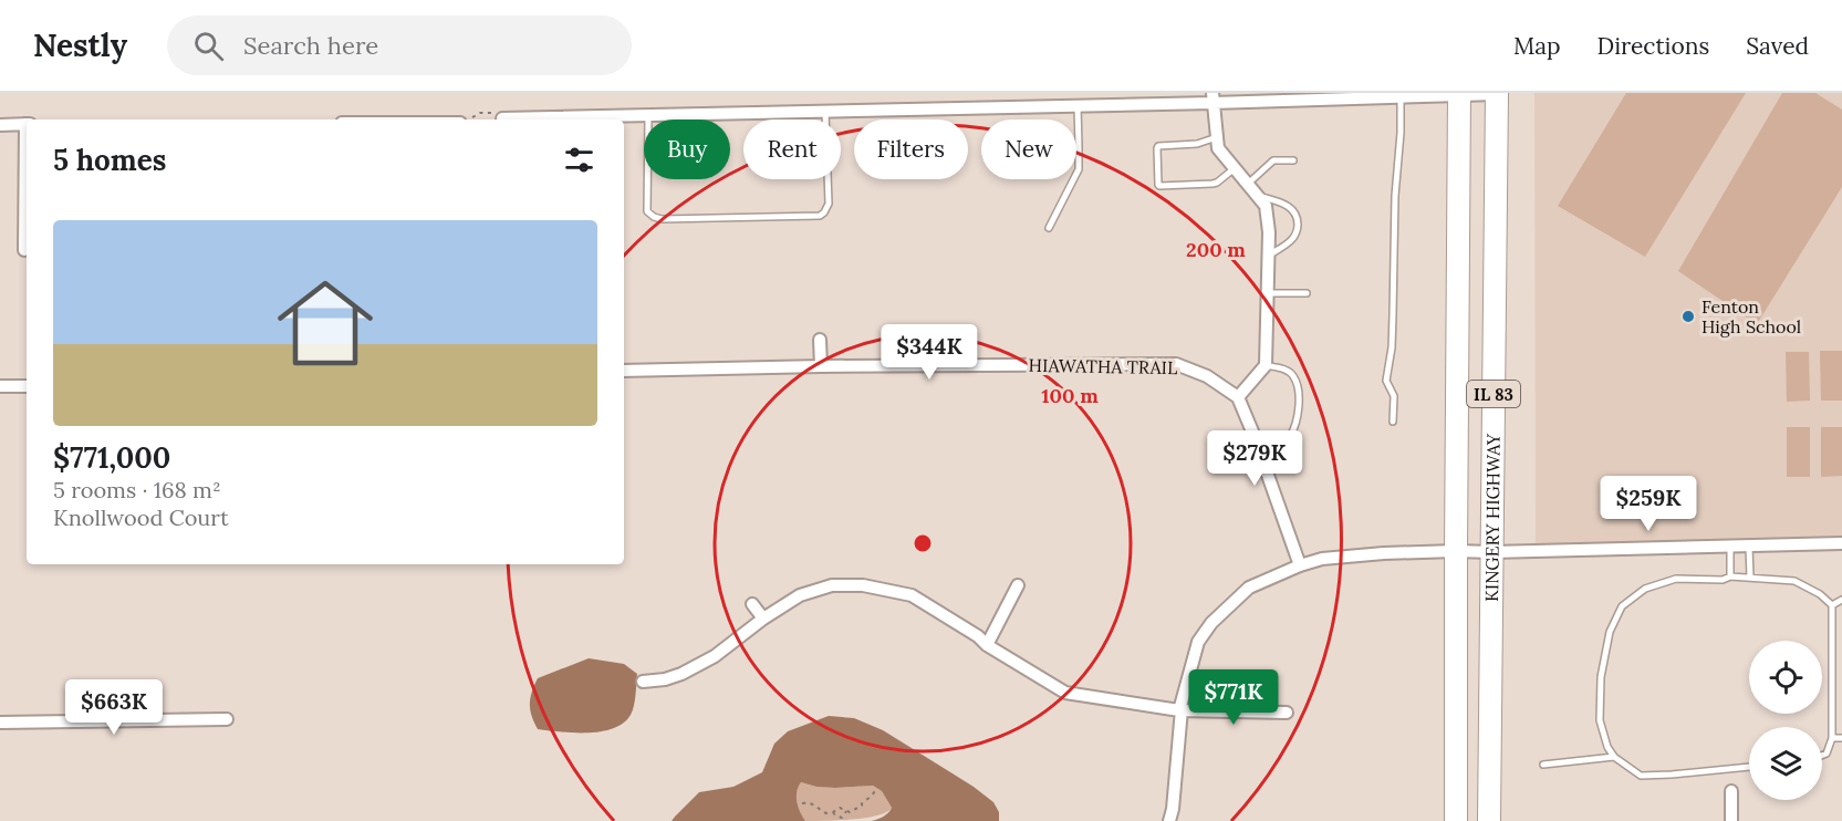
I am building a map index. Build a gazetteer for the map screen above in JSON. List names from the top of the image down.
{
  "streets": {
    "highway": ["IL 83", "KINGERY HIGHWAY"],
    "street": ["HIAWATHA TRAIL"]
  },
  "places": ["Fenton High School"],
  "page": {
    "header": "Nestly",
    "search": "Search here",
    "nav": ["Map", "Directions", "Saved"],
    "chip": [
      "Buy",
      "Rent",
      "Filters",
      "New"
    ],
    "heading": "5 homes",
    "list": [
      {
        "name": "$771,000",
        "note": "5 rooms · 168 m² · Knollwood Court"
      }
    ],
    "price": [
      "$344K",
      "$279K",
      "$259K",
      "$771K",
      "$663K"
    ]
  },
  "rings": ["200 m", "100 m"]
}
